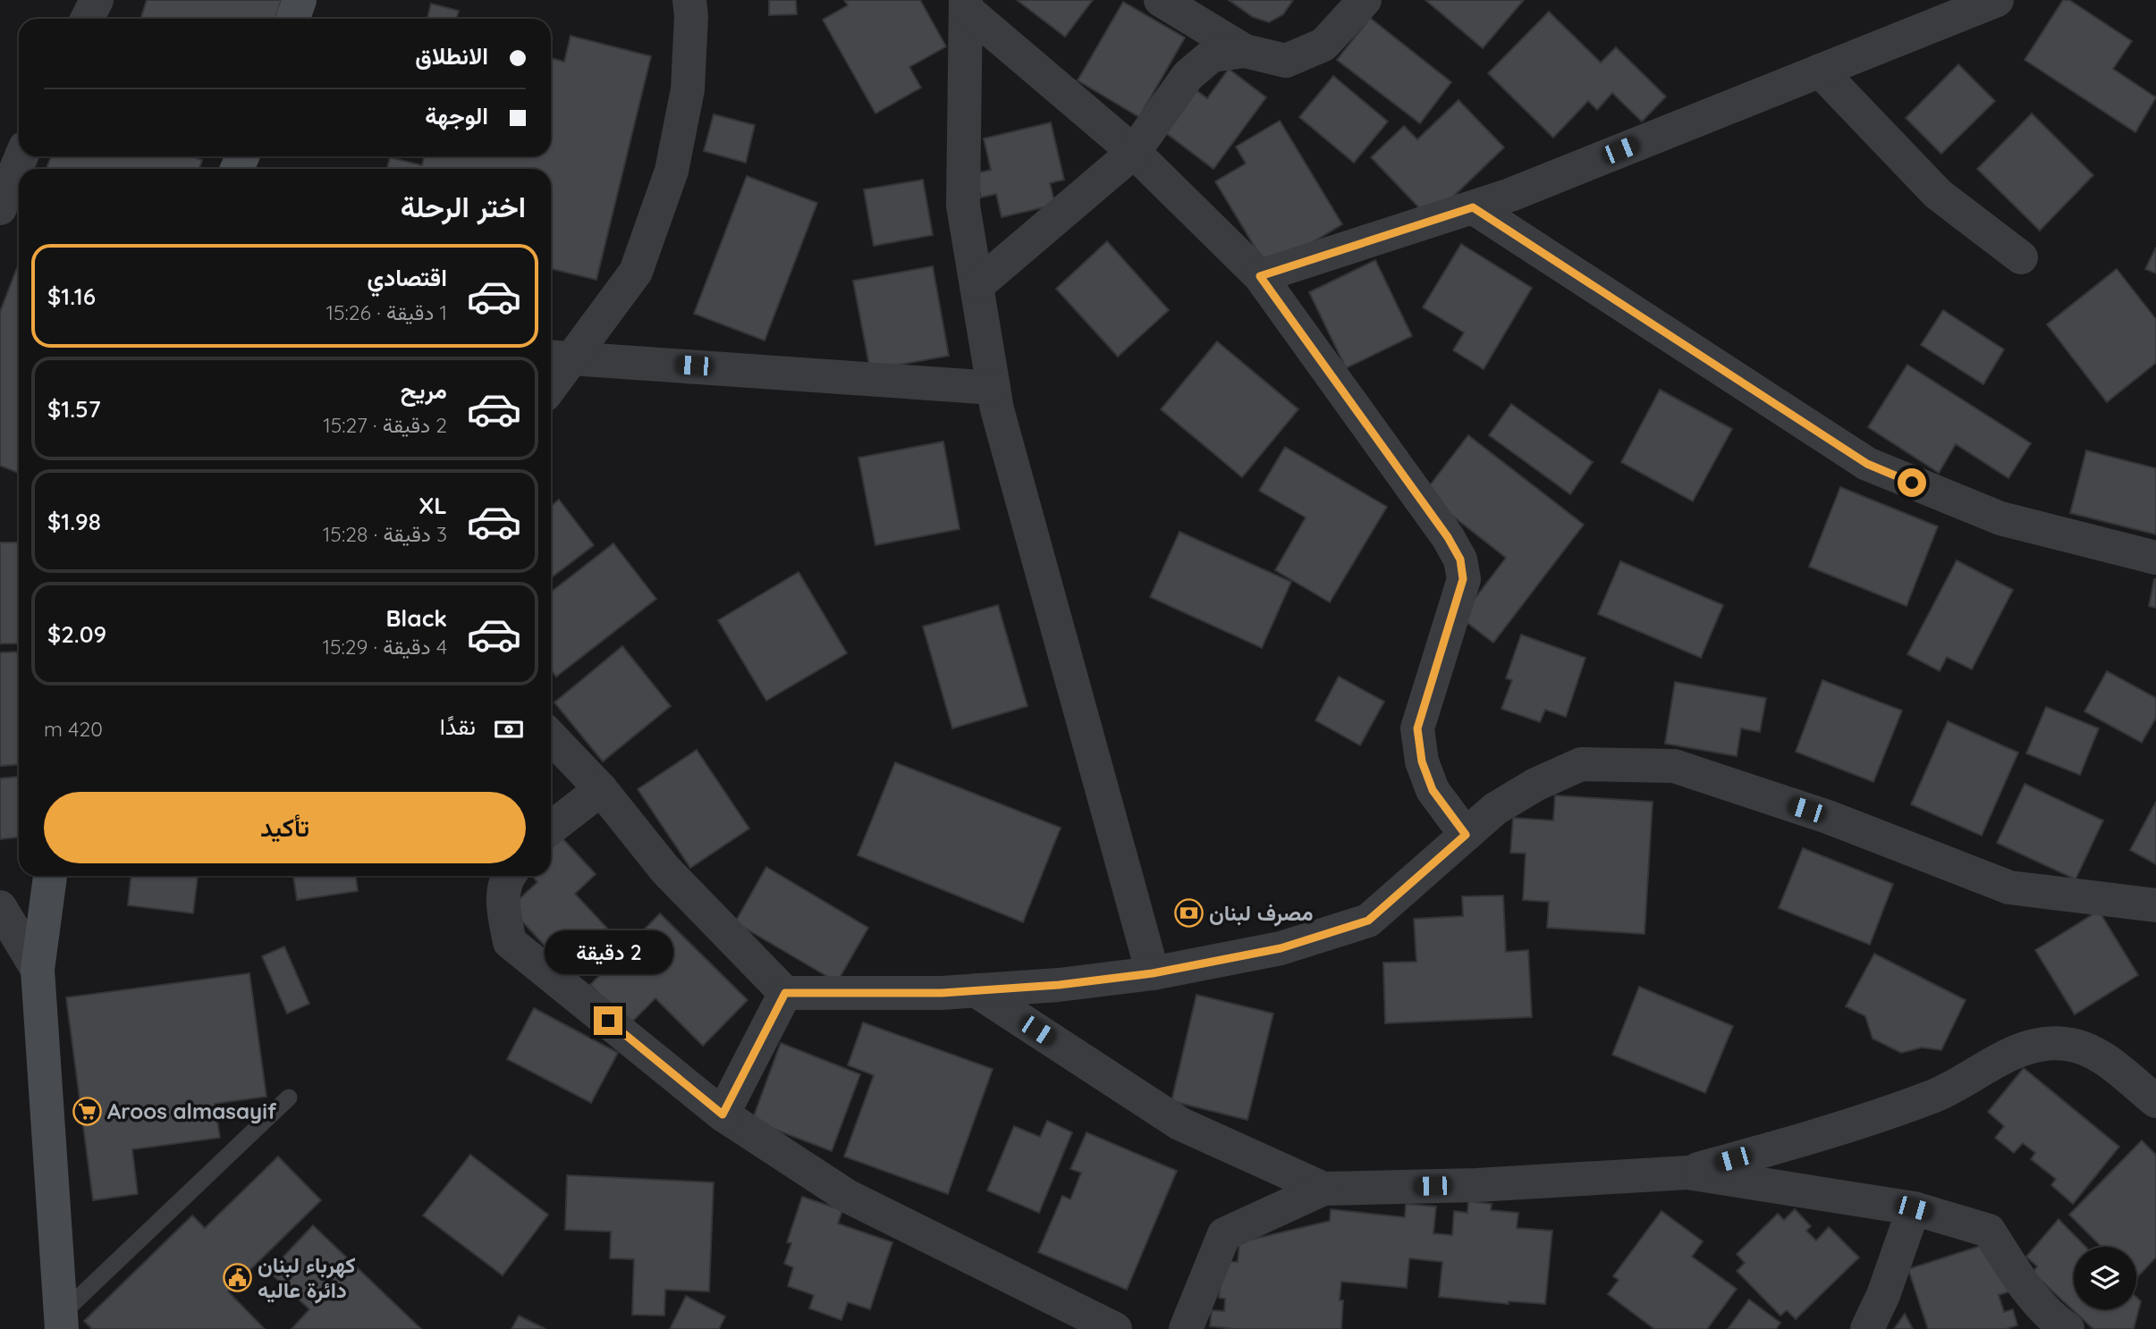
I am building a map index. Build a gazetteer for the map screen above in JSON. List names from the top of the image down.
{
  "places": {
    "bank": ["مصرف لبنان"],
    "supermarket": ["Aroos almasayif"],
    "public building": ["كهرباء لبنان دائرة عاليه"]
  },
  "page": {
    "banner": ["الانطلاق", "الوجهة"],
    "heading": "اختر الرحلة",
    "list": [
      {
        "name": "اقتصادي",
        "note": "1 دقيقة · 15:26",
        "value": "$1.16"
      },
      {
        "name": "مريح",
        "note": "2 دقيقة · 15:27",
        "value": "$1.57"
      },
      {
        "name": "XL",
        "note": "3 دقيقة · 15:28",
        "value": "$1.98"
      },
      {
        "name": "Black",
        "note": "4 دقيقة · 15:29",
        "value": "$2.09"
      }
    ],
    "pay": ["نقدًا", "420 m"],
    "buttons": "تأكيد",
    "bubble": "2 دقيقة"
  }
}
